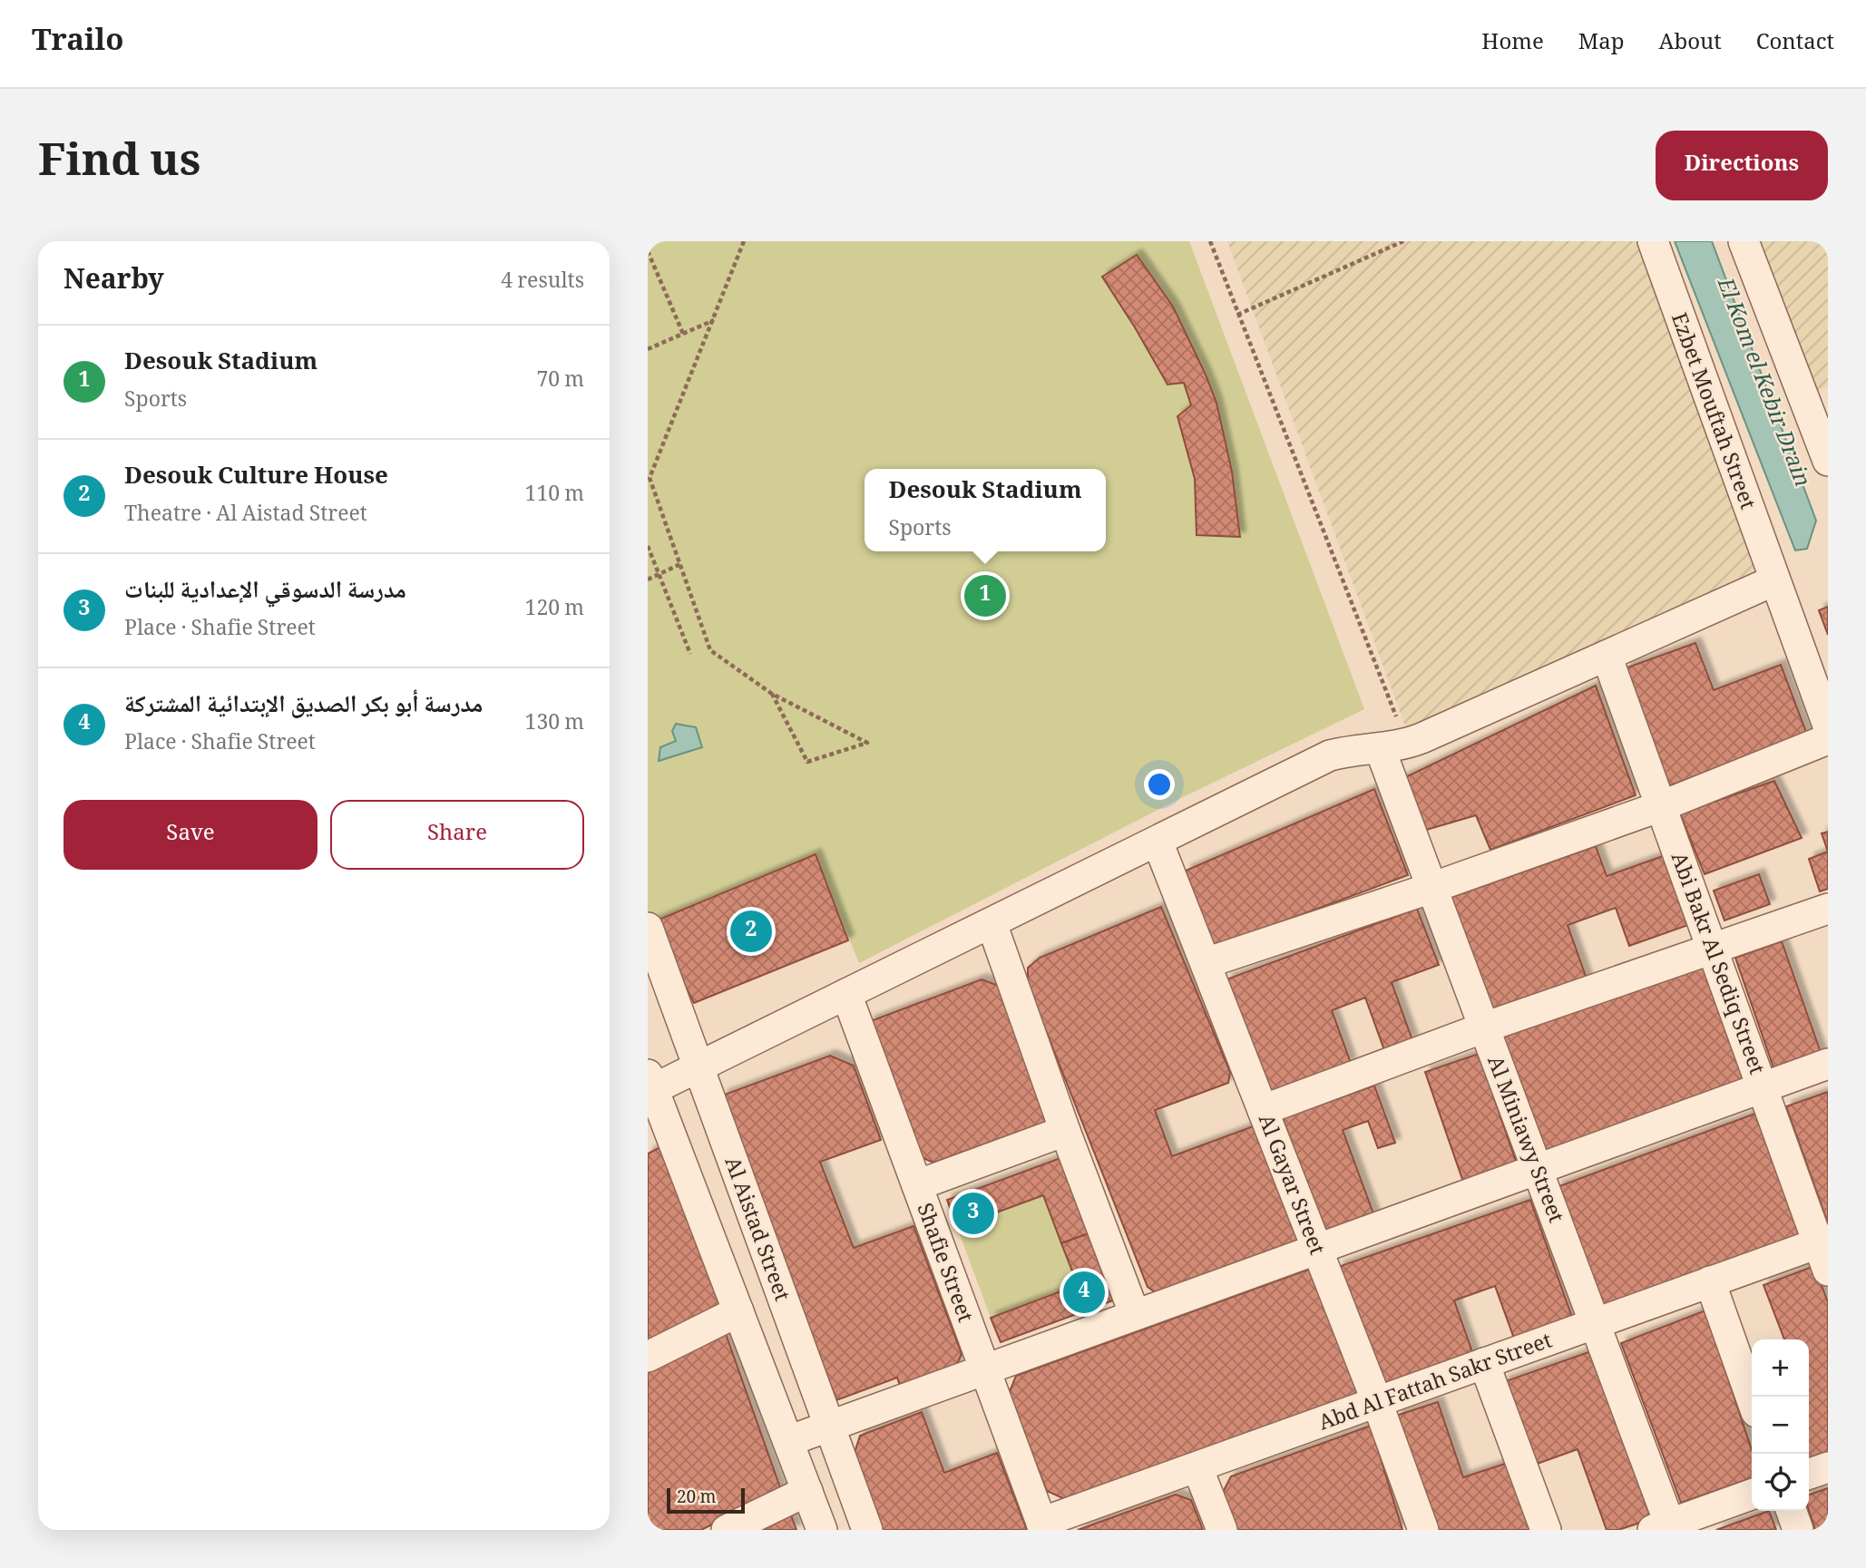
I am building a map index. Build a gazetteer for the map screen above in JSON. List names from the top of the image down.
{
  "streets": {
    "street": [
      "Ezbet Mouftah Street",
      "Abi Bakr Al Sediq Street",
      "Al Miniawy Street",
      "Al Gayar Street",
      "Al Aistad Street",
      "Shafie Street",
      "Abd Al Fattah Sakr Street"
    ]
  },
  "crossings": [
    ["Abi Bakr Al Sediq Street", "Abd Al Fattah Sakr Street"],
    ["Al Miniawy Street", "Abd Al Fattah Sakr Street"],
    ["Al Gayar Street", "Abd Al Fattah Sakr Street"],
    ["Shafie Street", "Abd Al Fattah Sakr Street"]
  ],
  "water": ["El Kom el Kebir Drain"],
  "scale_bar": "20 m",
  "page": {
    "header": "Trailo",
    "nav": [
      "Home",
      "Map",
      "About",
      "Contact"
    ],
    "title": "Find us",
    "buttons": [
      "Directions",
      ["Save", "Share"]
    ],
    "heading": ["Nearby", "4 results"],
    "list": [
      {
        "mark": "1",
        "name": "Desouk Stadium",
        "note": "Sports",
        "value": "70 m"
      },
      {
        "mark": "2",
        "name": "Desouk Culture House",
        "note": "Theatre · Al Aistad Street",
        "value": "110 m"
      },
      {
        "mark": "3",
        "name": "مدرسة الدسوقي الإعدادية للبنات",
        "note": "Place · Shafie Street",
        "value": "120 m"
      },
      {
        "mark": "4",
        "name": "مدرسة أبو بكر الصديق الإبتدائية المشتركة",
        "note": "Place · Shafie Street",
        "value": "130 m"
      }
    ],
    "popup": ["Desouk Stadium", "Sports"],
    "pins": [
      "1",
      "2",
      "3",
      "4"
    ],
    "map_buttons": ["+", "−"],
    "scale": "20 m"
  }
}
